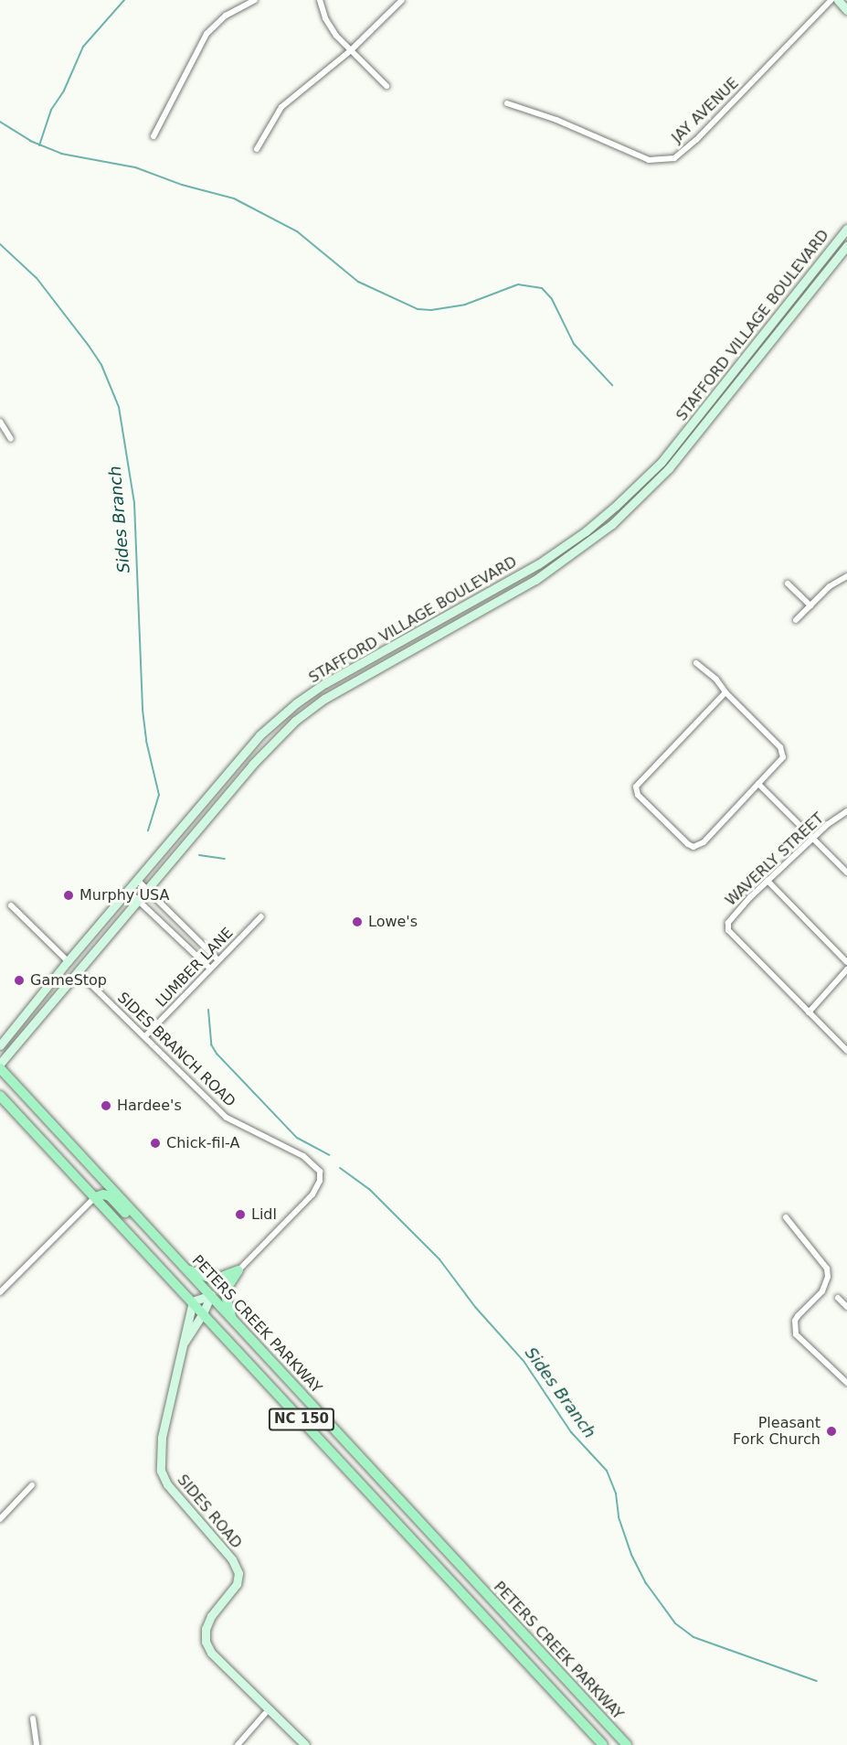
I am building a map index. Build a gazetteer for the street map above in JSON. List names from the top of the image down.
{
  "streets": {
    "main road": [
      "STAFFORD VILLAGE BOULEVARD",
      "PETERS CREEK PARKWAY",
      "NC 150",
      "SIDES ROAD"
    ],
    "street": [
      "JAY AVENUE",
      "WAVERLY STREET",
      "LUMBER LANE",
      "SIDES BRANCH ROAD"
    ]
  },
  "crossings": [
    ["STAFFORD VILLAGE BOULEVARD", "SIDES BRANCH ROAD"],
    ["LUMBER LANE", "SIDES BRANCH ROAD"],
    ["PETERS CREEK PARKWAY", "SIDES ROAD"]
  ],
  "water": ["Sides Branch"],
  "places": [
    "Murphy USA",
    "Lowe's",
    "GameStop",
    "Hardee's",
    "Chick-fil-A",
    "Lidl",
    "Pleasant Fork Church"
  ]
}
